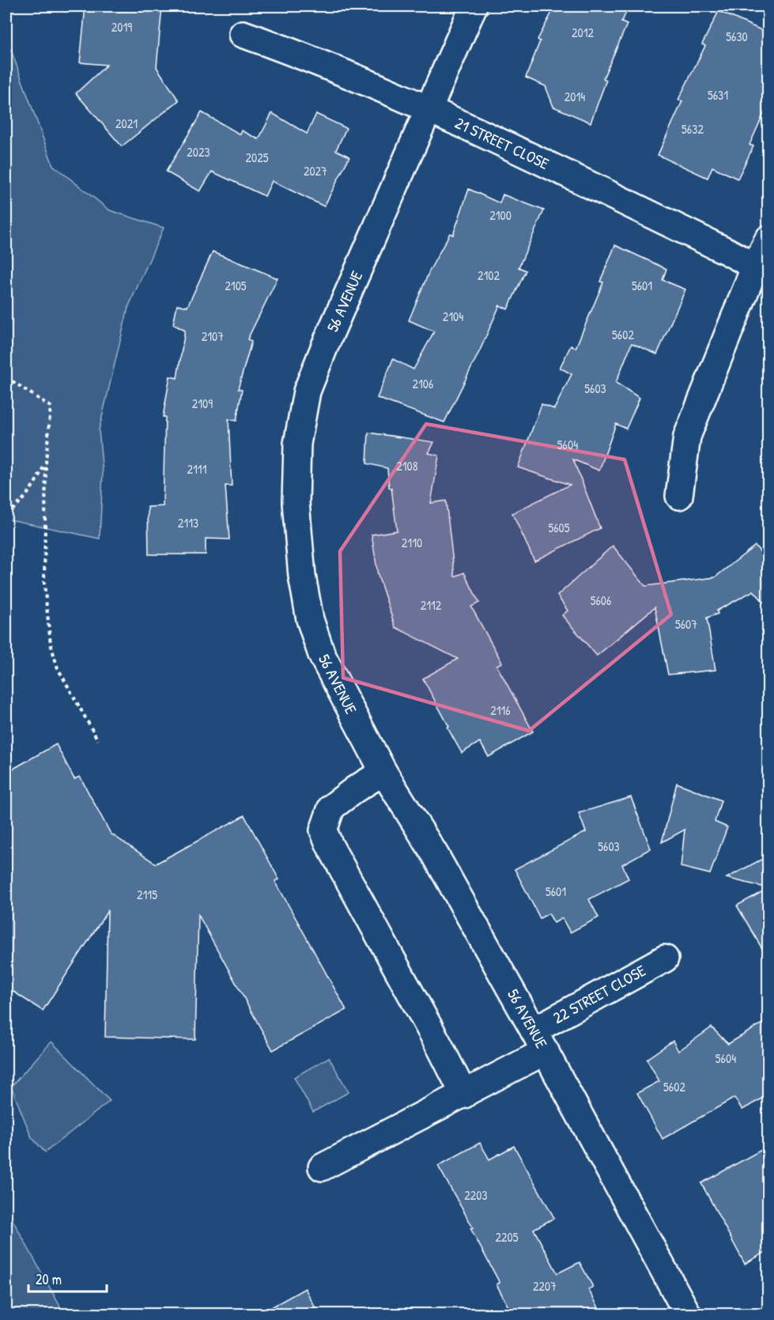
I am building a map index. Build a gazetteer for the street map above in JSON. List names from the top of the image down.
{
  "streets": {
    "street": ["21 STREET CLOSE", "56 AVENUE", "22 STREET CLOSE"]
  },
  "crossings": [
    ["21 STREET CLOSE", "56 AVENUE"],
    ["56 AVENUE", "22 STREET CLOSE"]
  ],
  "house_numbers": [
    "2019",
    "2012",
    "5630",
    "5631",
    "2014",
    "2021",
    "5632",
    "2023",
    "2025",
    "2027",
    "2100",
    "2102",
    "2105",
    "5601",
    "2104",
    "5602",
    "2107",
    "2106",
    "5603",
    "2109",
    "5604",
    "2108",
    "2111",
    "2113",
    "5605",
    "2110",
    "5606",
    "2112",
    "5607",
    "2116",
    "5603",
    "5601",
    "2115",
    "5604",
    "5602",
    "2203",
    "2205",
    "2207"
  ],
  "scale_bar": "20 m"
}
